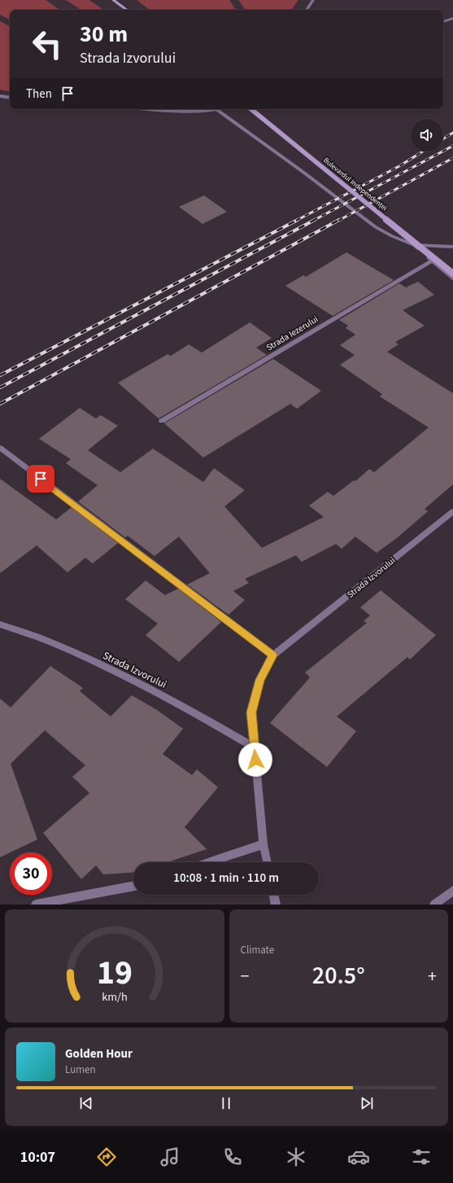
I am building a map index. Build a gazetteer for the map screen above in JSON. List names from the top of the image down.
{
  "streets": {
    "main road": ["Bulevardul Independenței"],
    "street": ["Strada Iezerului", "Strada Izvorului"]
  },
  "page": {
    "turn": ["30 m", "Strada Izvorului"],
    "then": "Then",
    "limit": "30",
    "trip": "10:08 · 1 min · 110 m",
    "tile": "Climate",
    "heat": ["−", "20.5°", "+"],
    "song": ["Golden Hour", "Lumen"],
    "tabs": "10:07",
    "gauge": ["19", "km/h"]
  }
}
